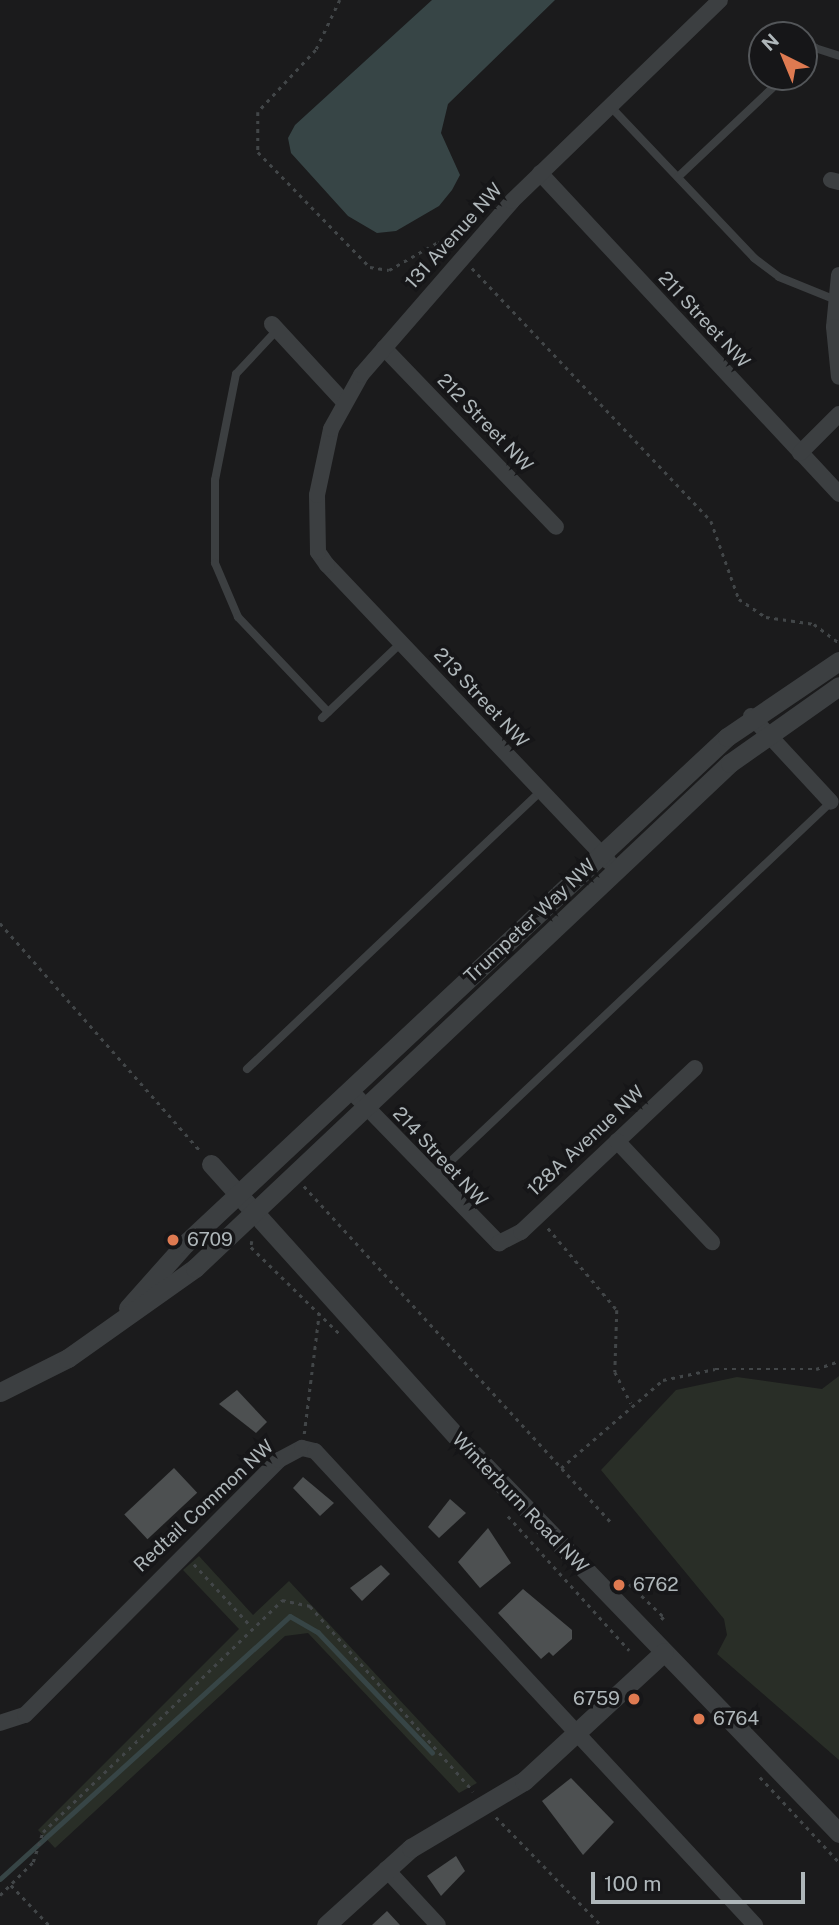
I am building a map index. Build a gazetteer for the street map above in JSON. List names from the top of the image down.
{
  "streets": {
    "street": [
      "131 Avenue NW",
      "211 Street NW",
      "212 Street NW",
      "213 Street NW",
      "Trumpeter Way NW",
      "128A Avenue NW",
      "214 Street NW",
      "Winterburn Road NW",
      "Redtail Common NW"
    ]
  },
  "crossings": [
    ["131 Avenue NW", "211 Street NW"],
    ["131 Avenue NW", "212 Street NW"],
    ["131 Avenue NW", "213 Street NW"],
    ["213 Street NW", "Trumpeter Way NW"],
    ["Trumpeter Way NW", "214 Street NW"],
    ["Trumpeter Way NW", "Winterburn Road NW"],
    ["128A Avenue NW", "214 Street NW"]
  ],
  "places": [
    "6709",
    "6762",
    "6759",
    "6764"
  ],
  "scale_bar": "100 m",
  "north": "top left"
}
